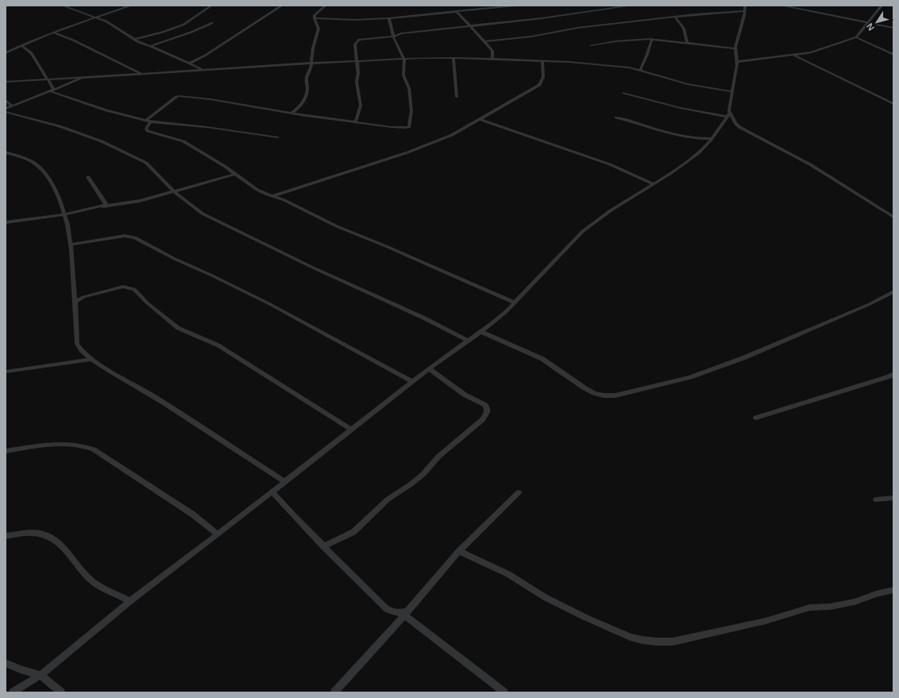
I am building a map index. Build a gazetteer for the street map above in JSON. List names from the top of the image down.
{
  "north": "bottom left"
}
